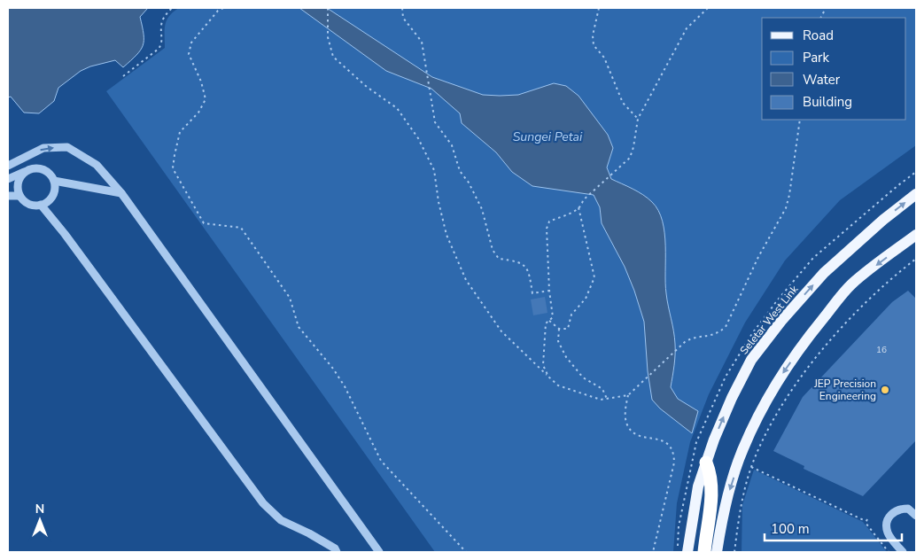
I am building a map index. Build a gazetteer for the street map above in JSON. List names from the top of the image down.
{
  "streets": {
    "main road": ["Seletar West Link"]
  },
  "water": ["Sungei Petai"],
  "places": ["JEP Precision Engineering"],
  "house_numbers": ["16"],
  "legend": [
    "Road",
    "Park",
    "Water",
    "Building"
  ],
  "scale_bar": "100 m",
  "north": "top"
}
